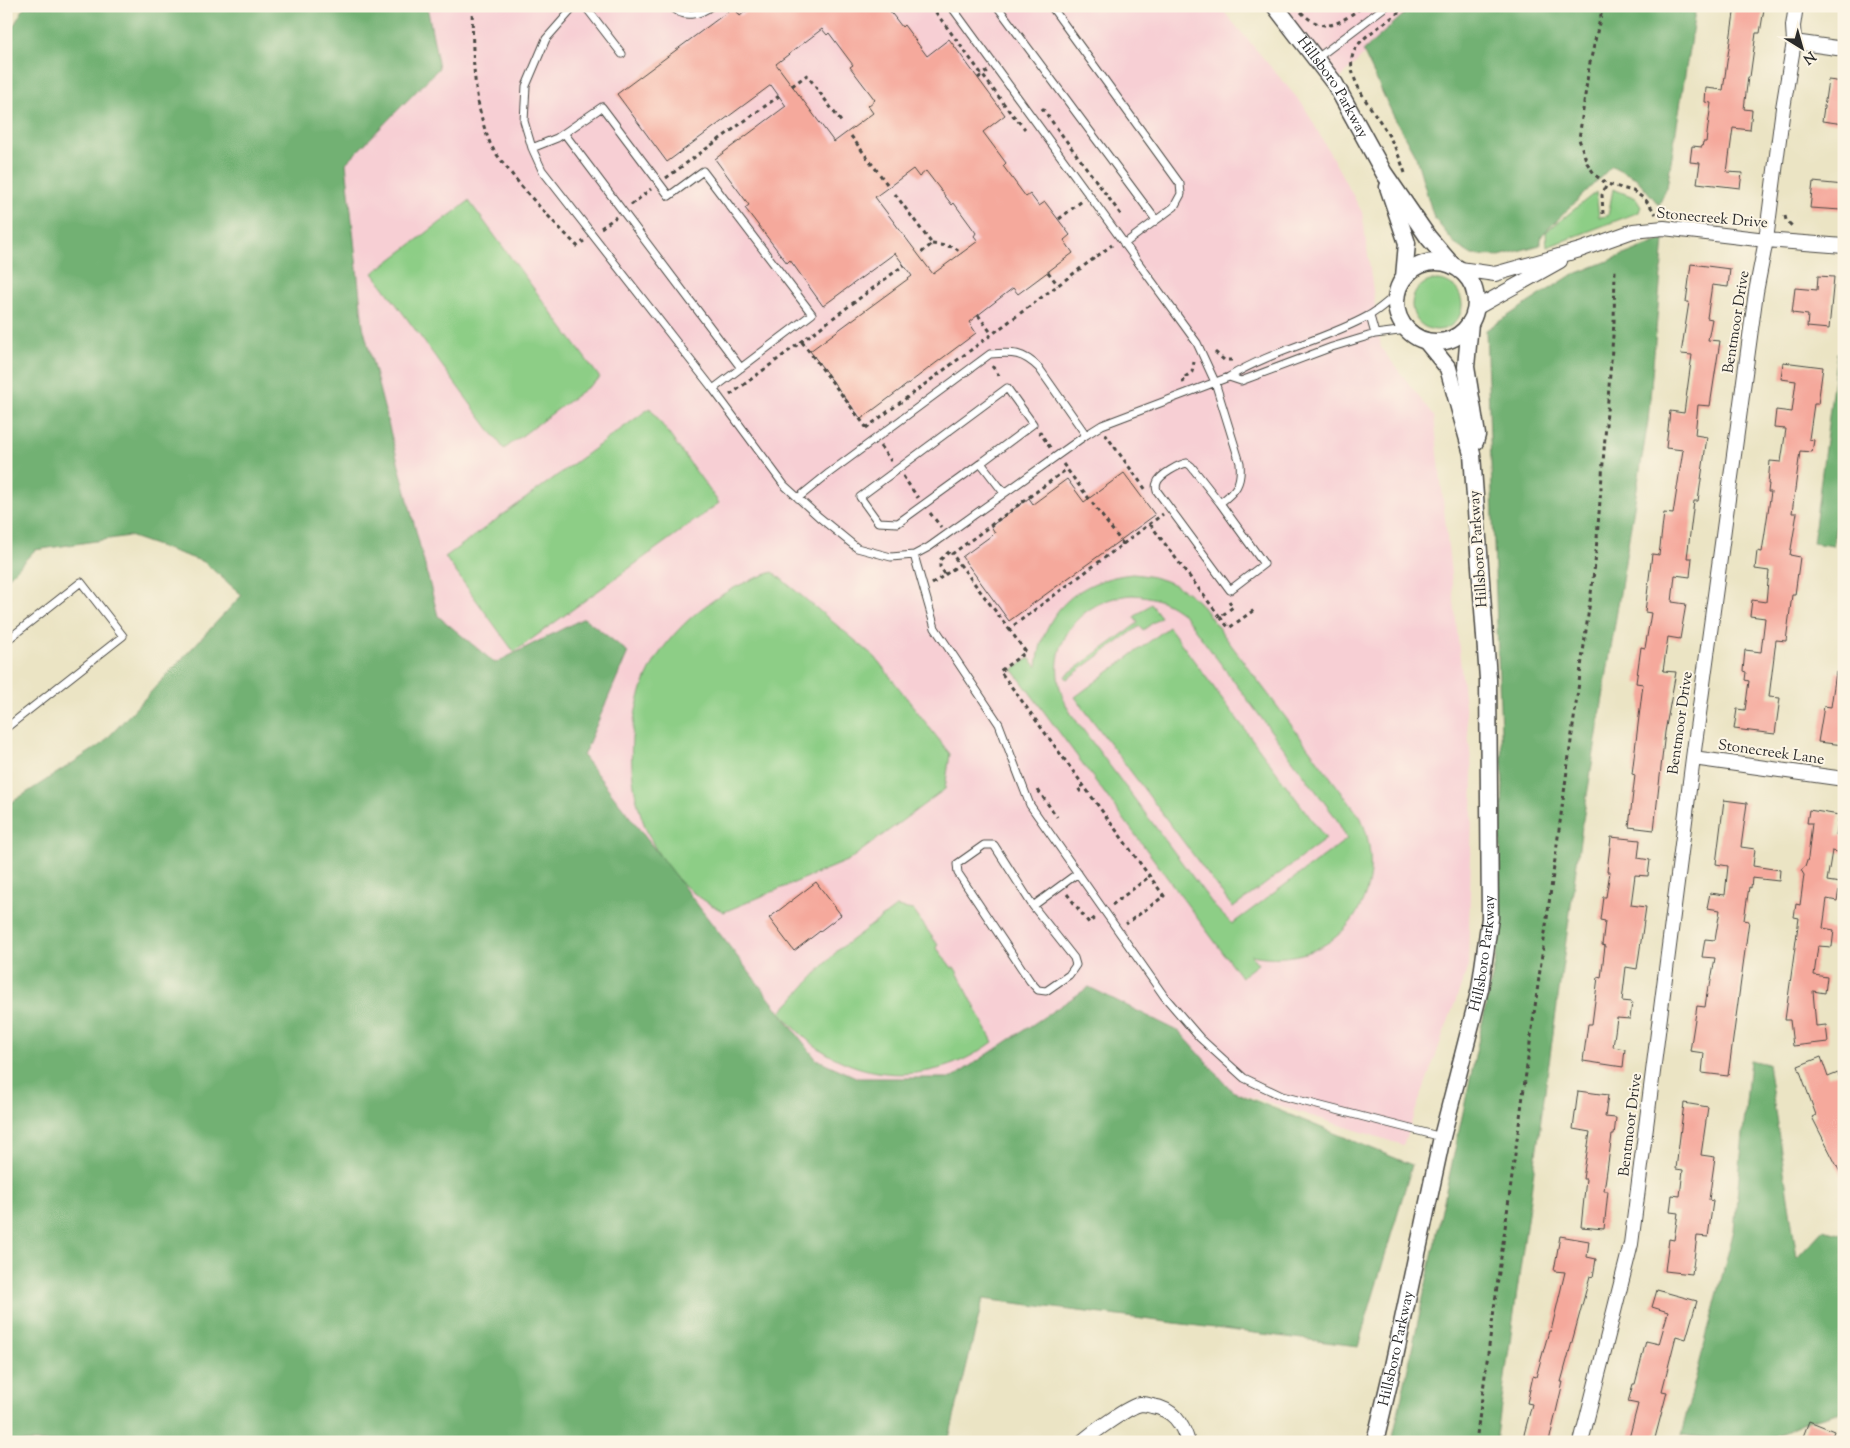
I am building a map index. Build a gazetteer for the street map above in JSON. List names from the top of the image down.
{
  "streets": {
    "street": [
      "Hillsboro Parkway",
      "Stonecreek Drive",
      "Bentmoor Drive",
      "Stonecreek Lane"
    ]
  },
  "crossings": [
    ["Hillsboro Parkway", "Stonecreek Drive"],
    ["Stonecreek Drive", "Bentmoor Drive"],
    ["Bentmoor Drive", "Stonecreek Lane"]
  ],
  "north": "bottom right"
}
